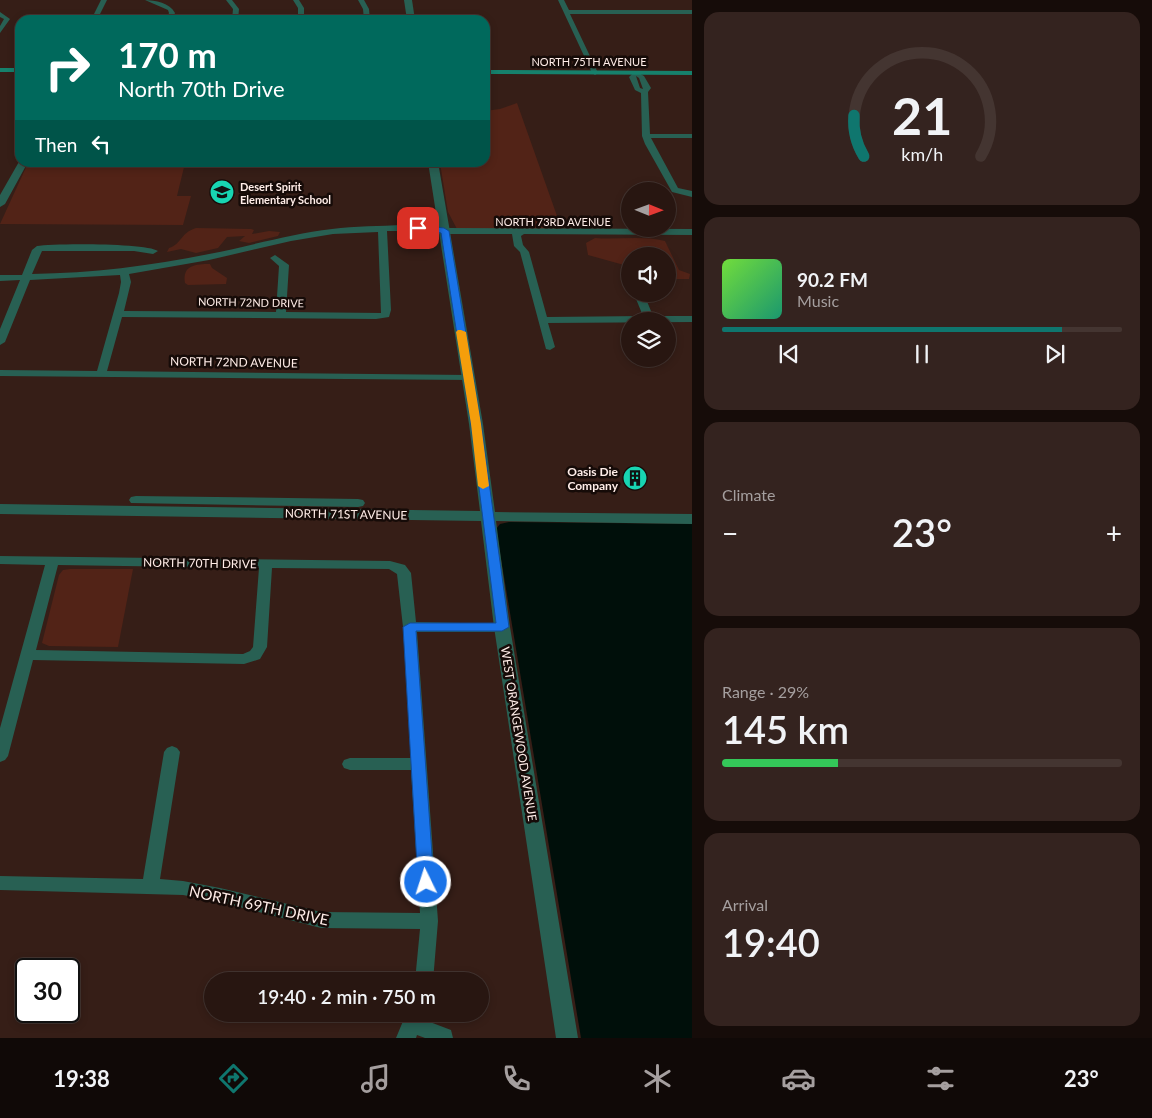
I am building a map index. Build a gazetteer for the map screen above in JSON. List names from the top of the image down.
{
  "streets": {
    "main road": ["NORTH 75TH AVENUE"],
    "street": [
      "NORTH 73RD AVENUE",
      "NORTH 72ND DRIVE",
      "NORTH 72ND AVENUE",
      "NORTH 71ST AVENUE",
      "NORTH 70TH DRIVE",
      "WEST ORANGEWOOD AVENUE",
      "NORTH 69TH DRIVE"
    ]
  },
  "crossings": [
    ["NORTH 73RD AVENUE", "NORTH 72ND DRIVE"],
    ["NORTH 73RD AVENUE", "WEST ORANGEWOOD AVENUE"],
    ["NORTH 72ND AVENUE", "WEST ORANGEWOOD AVENUE"],
    ["NORTH 71ST AVENUE", "WEST ORANGEWOOD AVENUE"]
  ],
  "places": {
    "school or university": ["Desert Spirit Elementary School"],
    "building": ["Oasis Die Company"]
  },
  "north": "right",
  "page": {
    "turn": ["170 m", "North 70th Drive"],
    "then": "Then",
    "song": ["90.2 FM", "Music"],
    "tile": [
      "Climate",
      ["Range · 29%", "145 km"],
      ["Arrival", "19:40"]
    ],
    "heat": ["−", "23°", "+"],
    "limit": "30",
    "trip": "19:40 · 2 min · 750 m",
    "tabs": ["19:38", "23°"],
    "gauge": ["21", "km/h"]
  }
}
